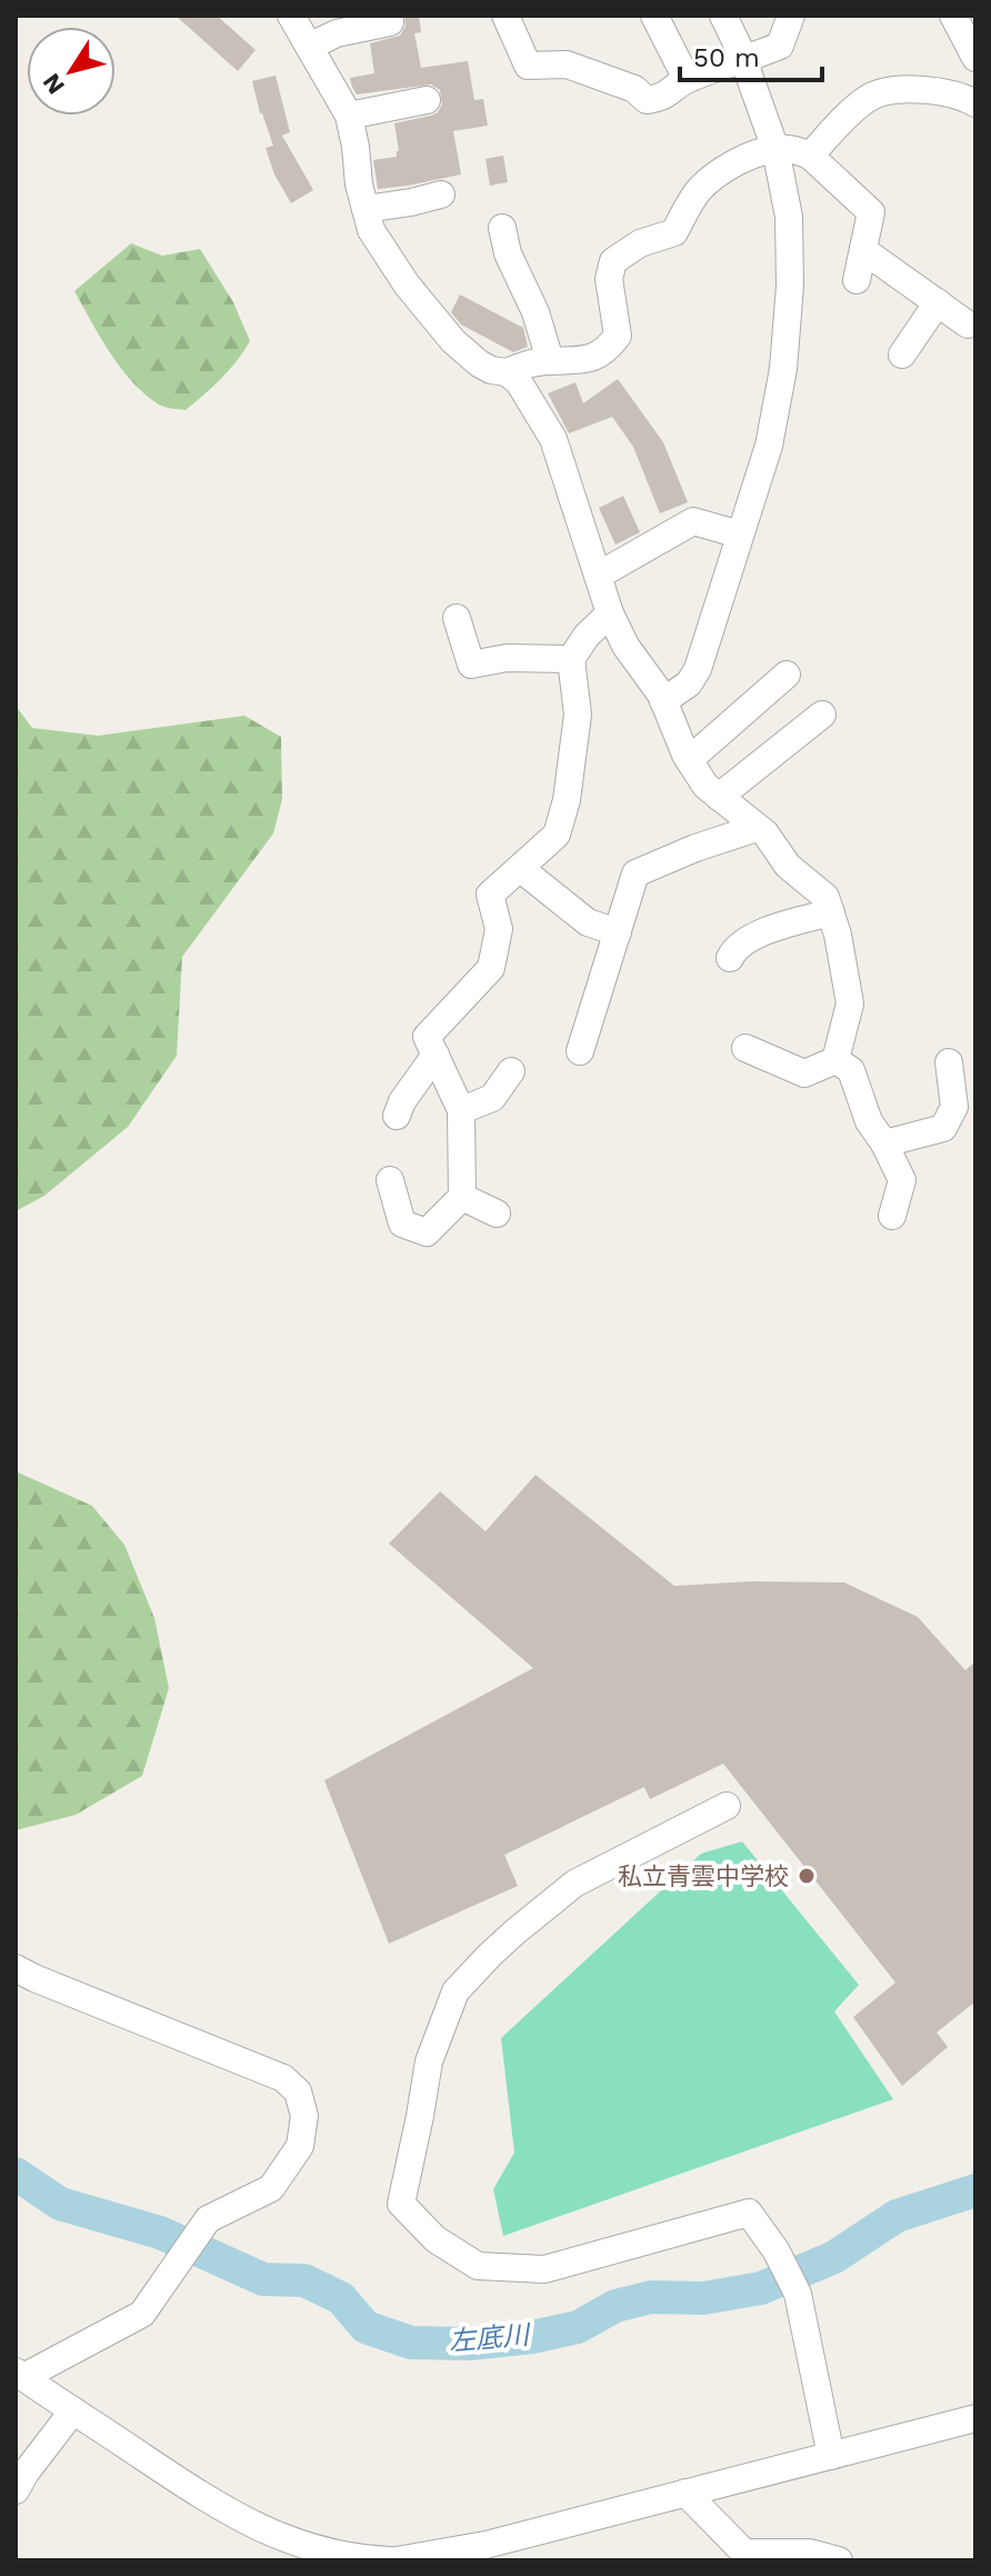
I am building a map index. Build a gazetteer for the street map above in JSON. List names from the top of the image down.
{
  "water": ["左底川"],
  "places": ["私立青雲中学校"],
  "scale_bar": "50 m",
  "north": "bottom left"
}
